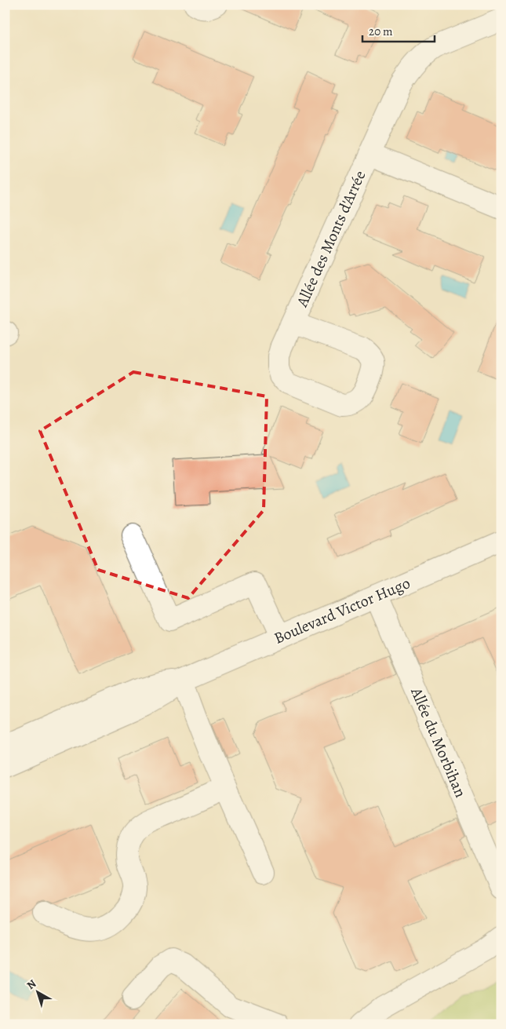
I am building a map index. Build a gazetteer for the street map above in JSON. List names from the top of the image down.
{
  "streets": {
    "street": ["Allée des Monts d'Arrée", "Boulevard Victor Hugo", "Allée du Morbihan"]
  },
  "crossings": [
    ["Boulevard Victor Hugo", "Allée du Morbihan"]
  ],
  "scale_bar": "20 m",
  "north": "top left"
}
